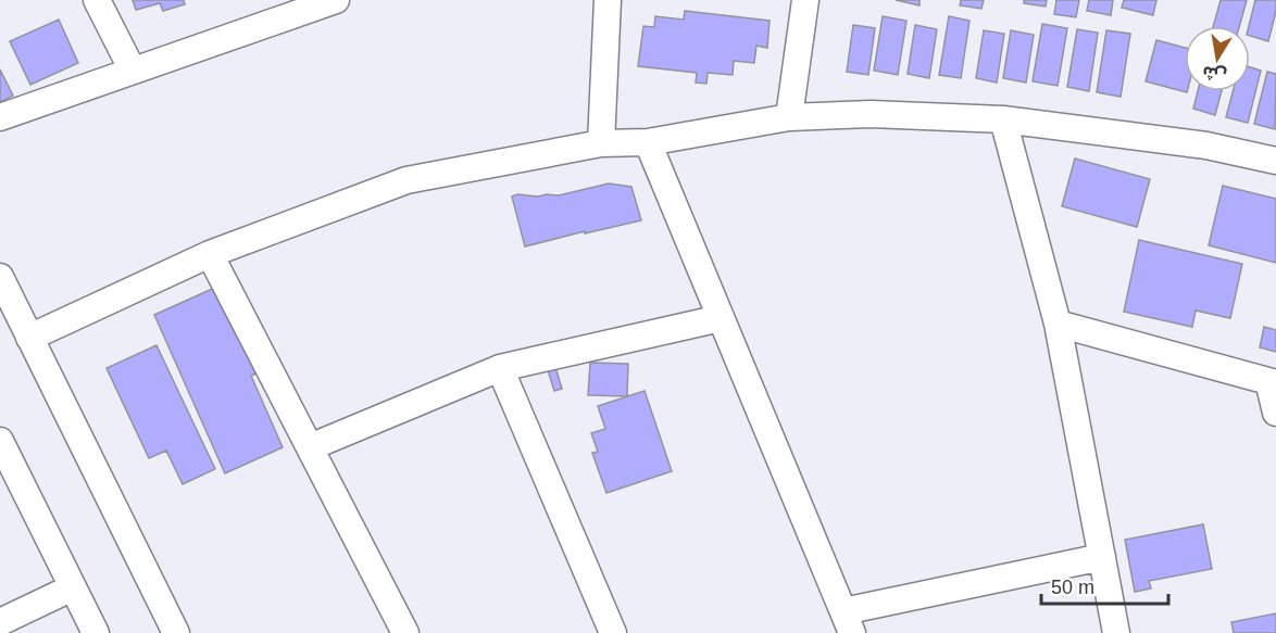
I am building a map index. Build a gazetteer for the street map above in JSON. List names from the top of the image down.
{
  "scale_bar": "50 m",
  "north": "bottom"
}
